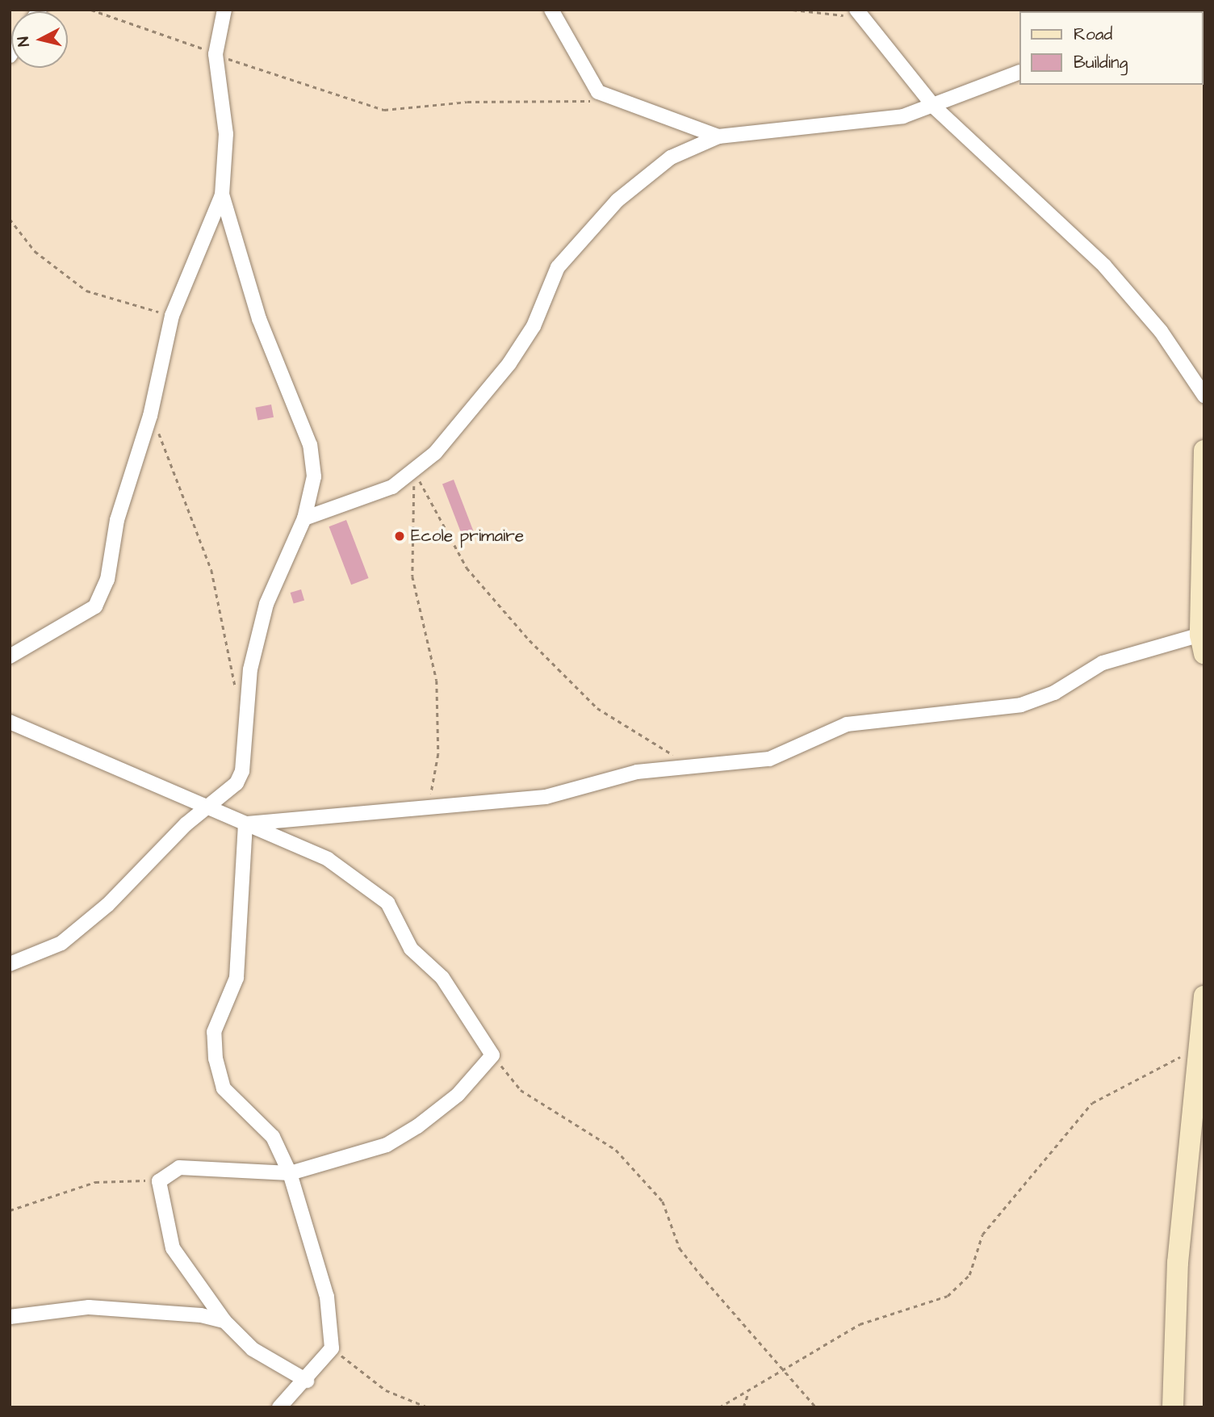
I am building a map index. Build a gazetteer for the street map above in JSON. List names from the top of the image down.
{
  "places": ["Ecole primaire"],
  "legend": ["Road", "Building"],
  "north": "left"
}
